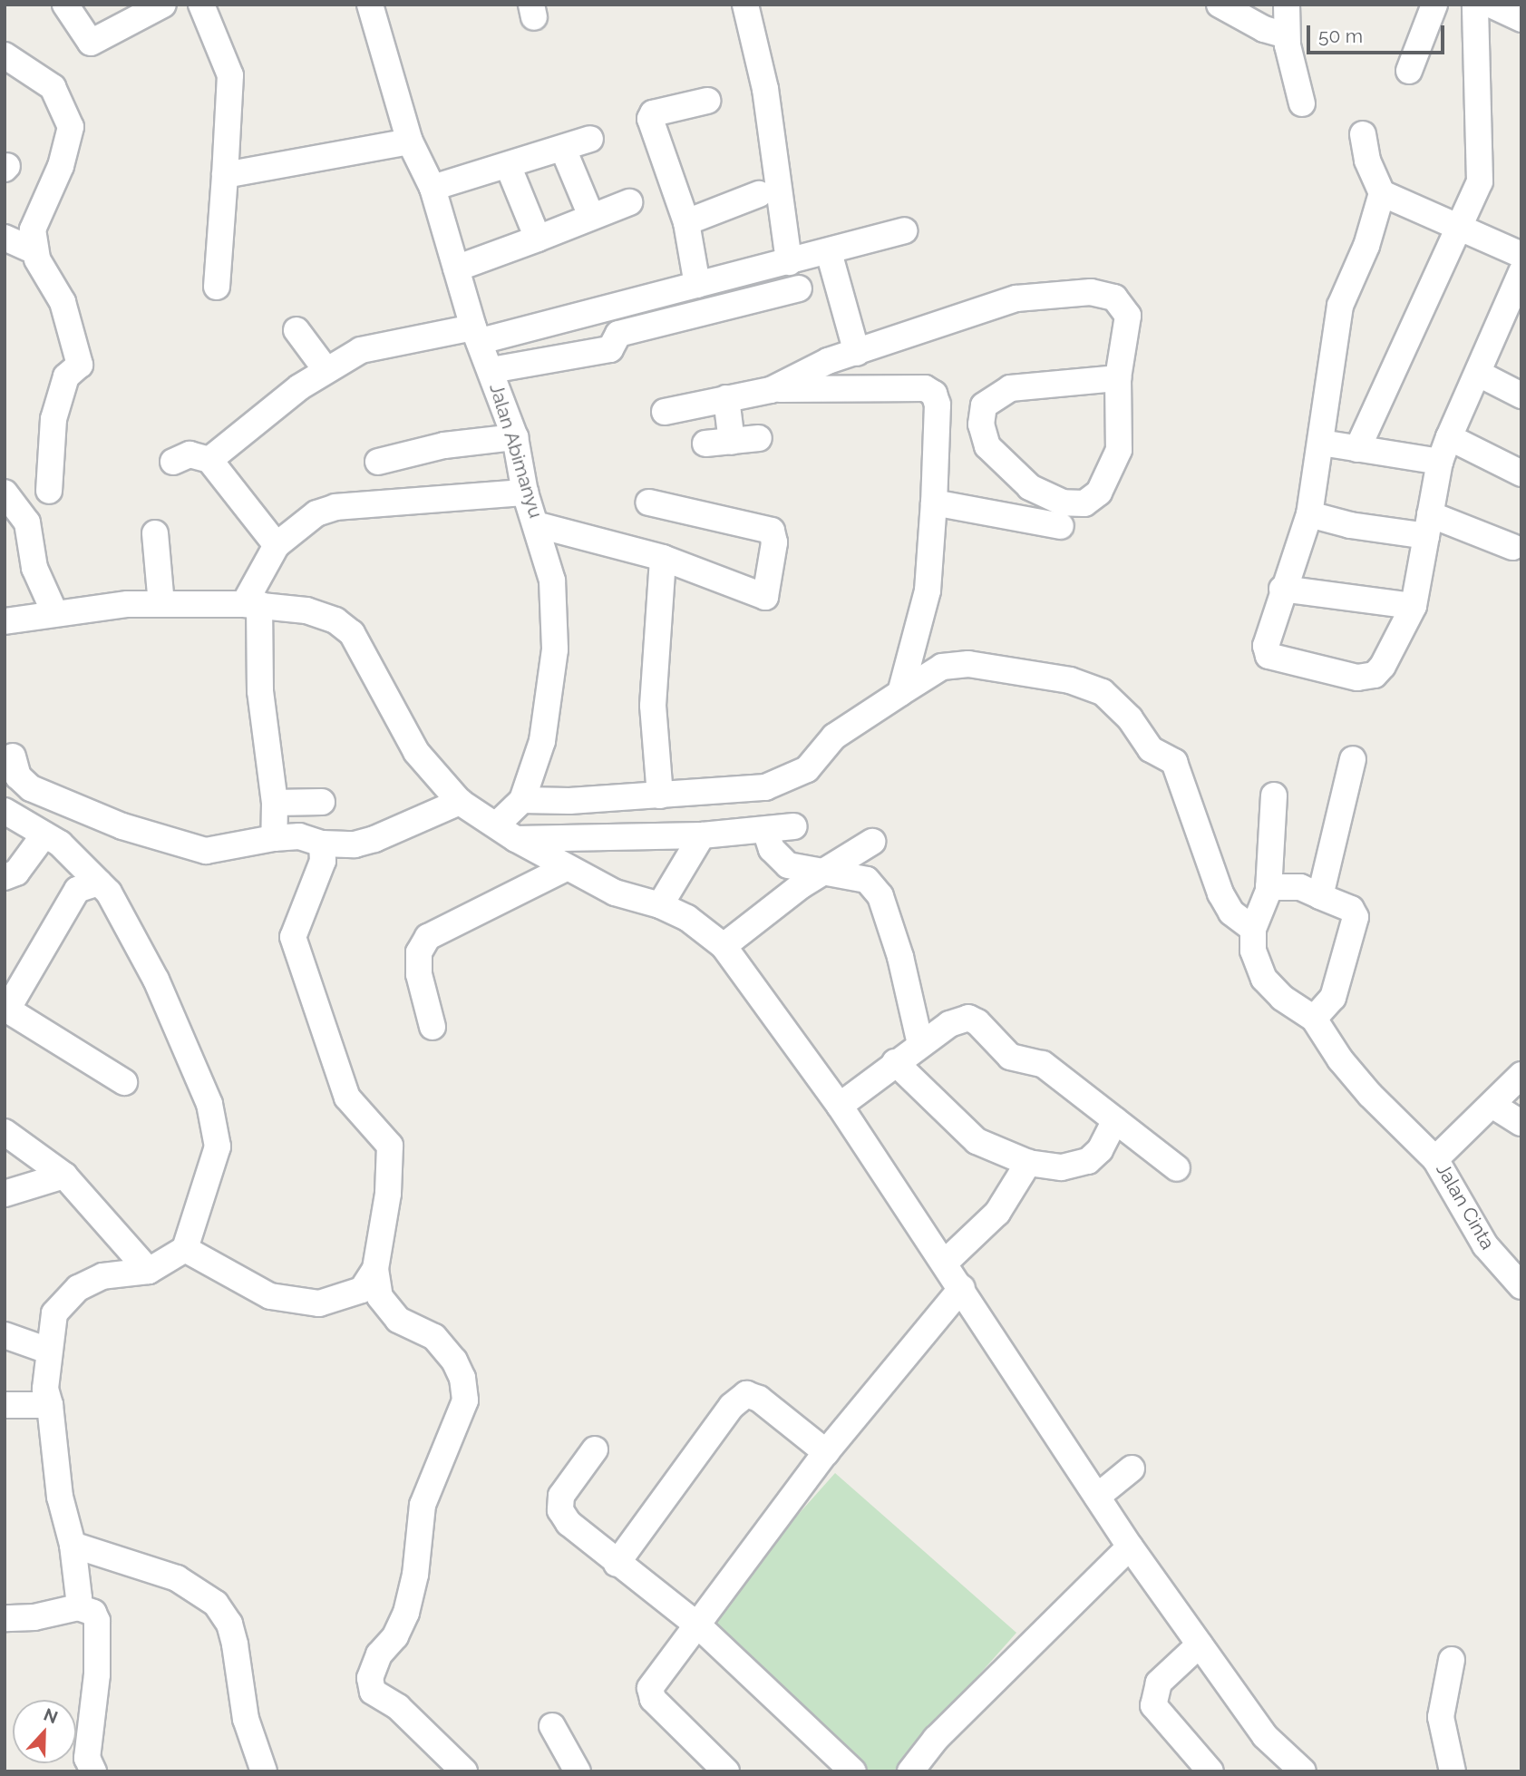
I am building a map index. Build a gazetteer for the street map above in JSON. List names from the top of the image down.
{
  "streets": {
    "street": ["Jalan Abimanyu", "Jalan Cinta"]
  },
  "scale_bar": "50 m",
  "north": "top"
}
